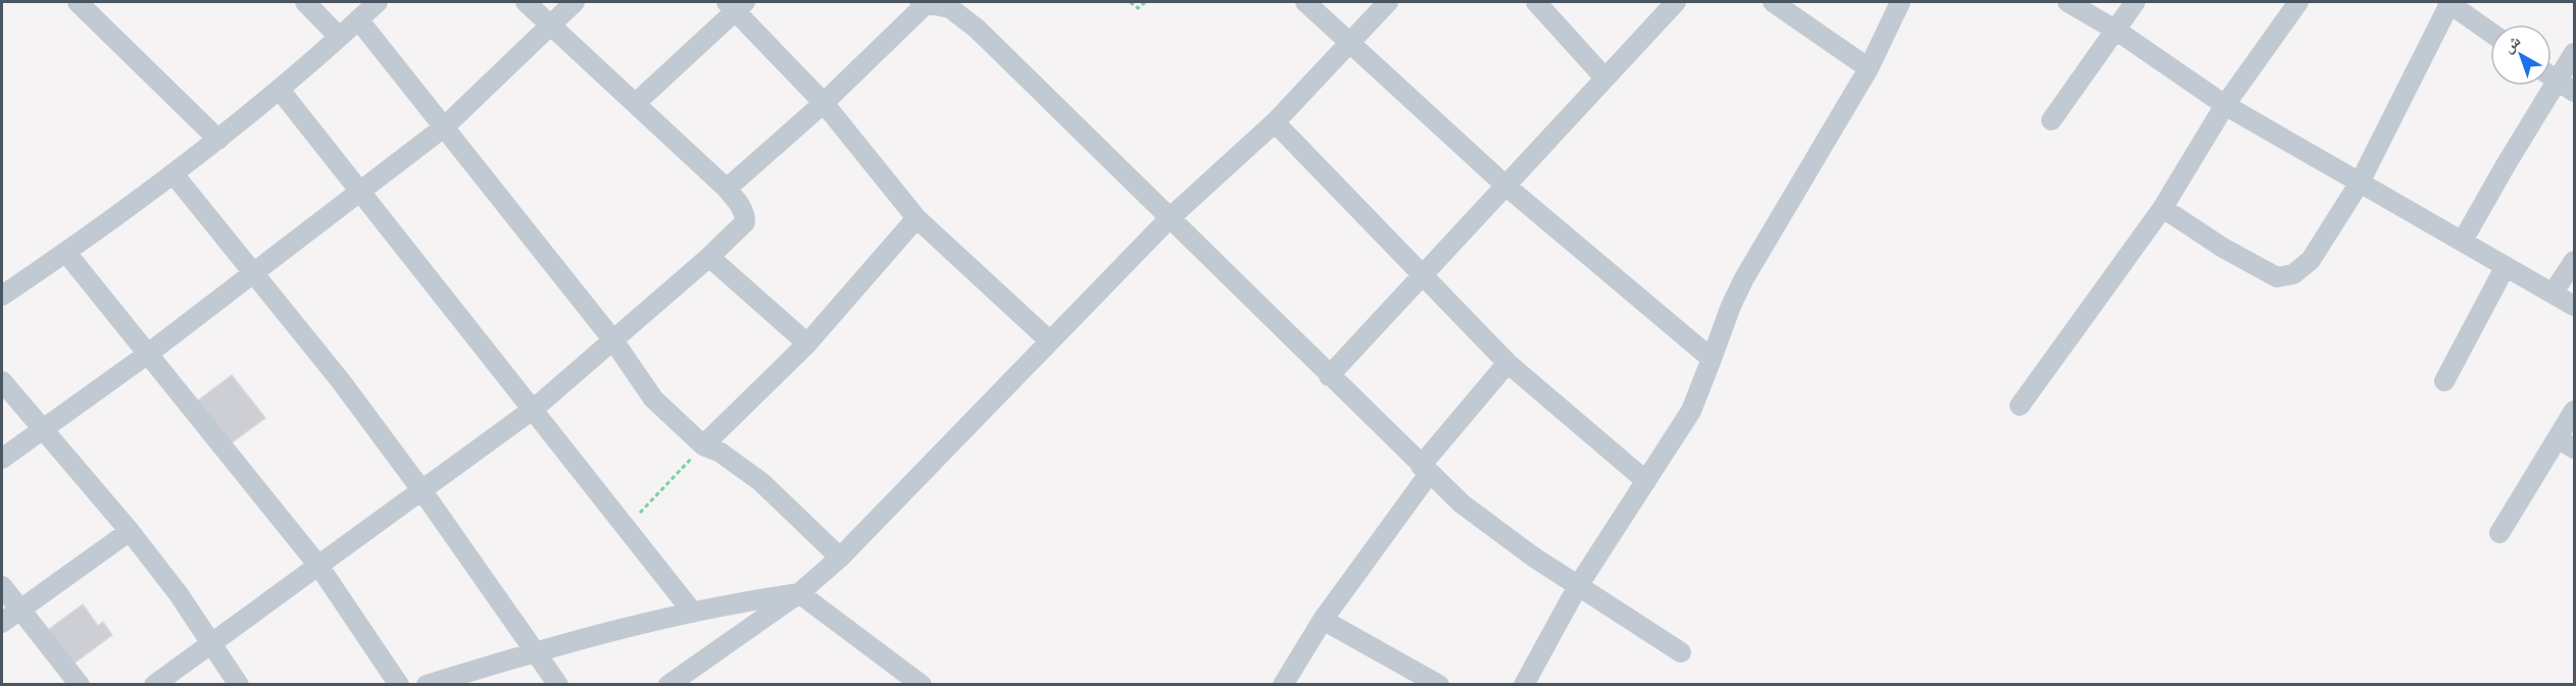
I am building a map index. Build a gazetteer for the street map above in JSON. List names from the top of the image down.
{
  "north": "top left"
}
